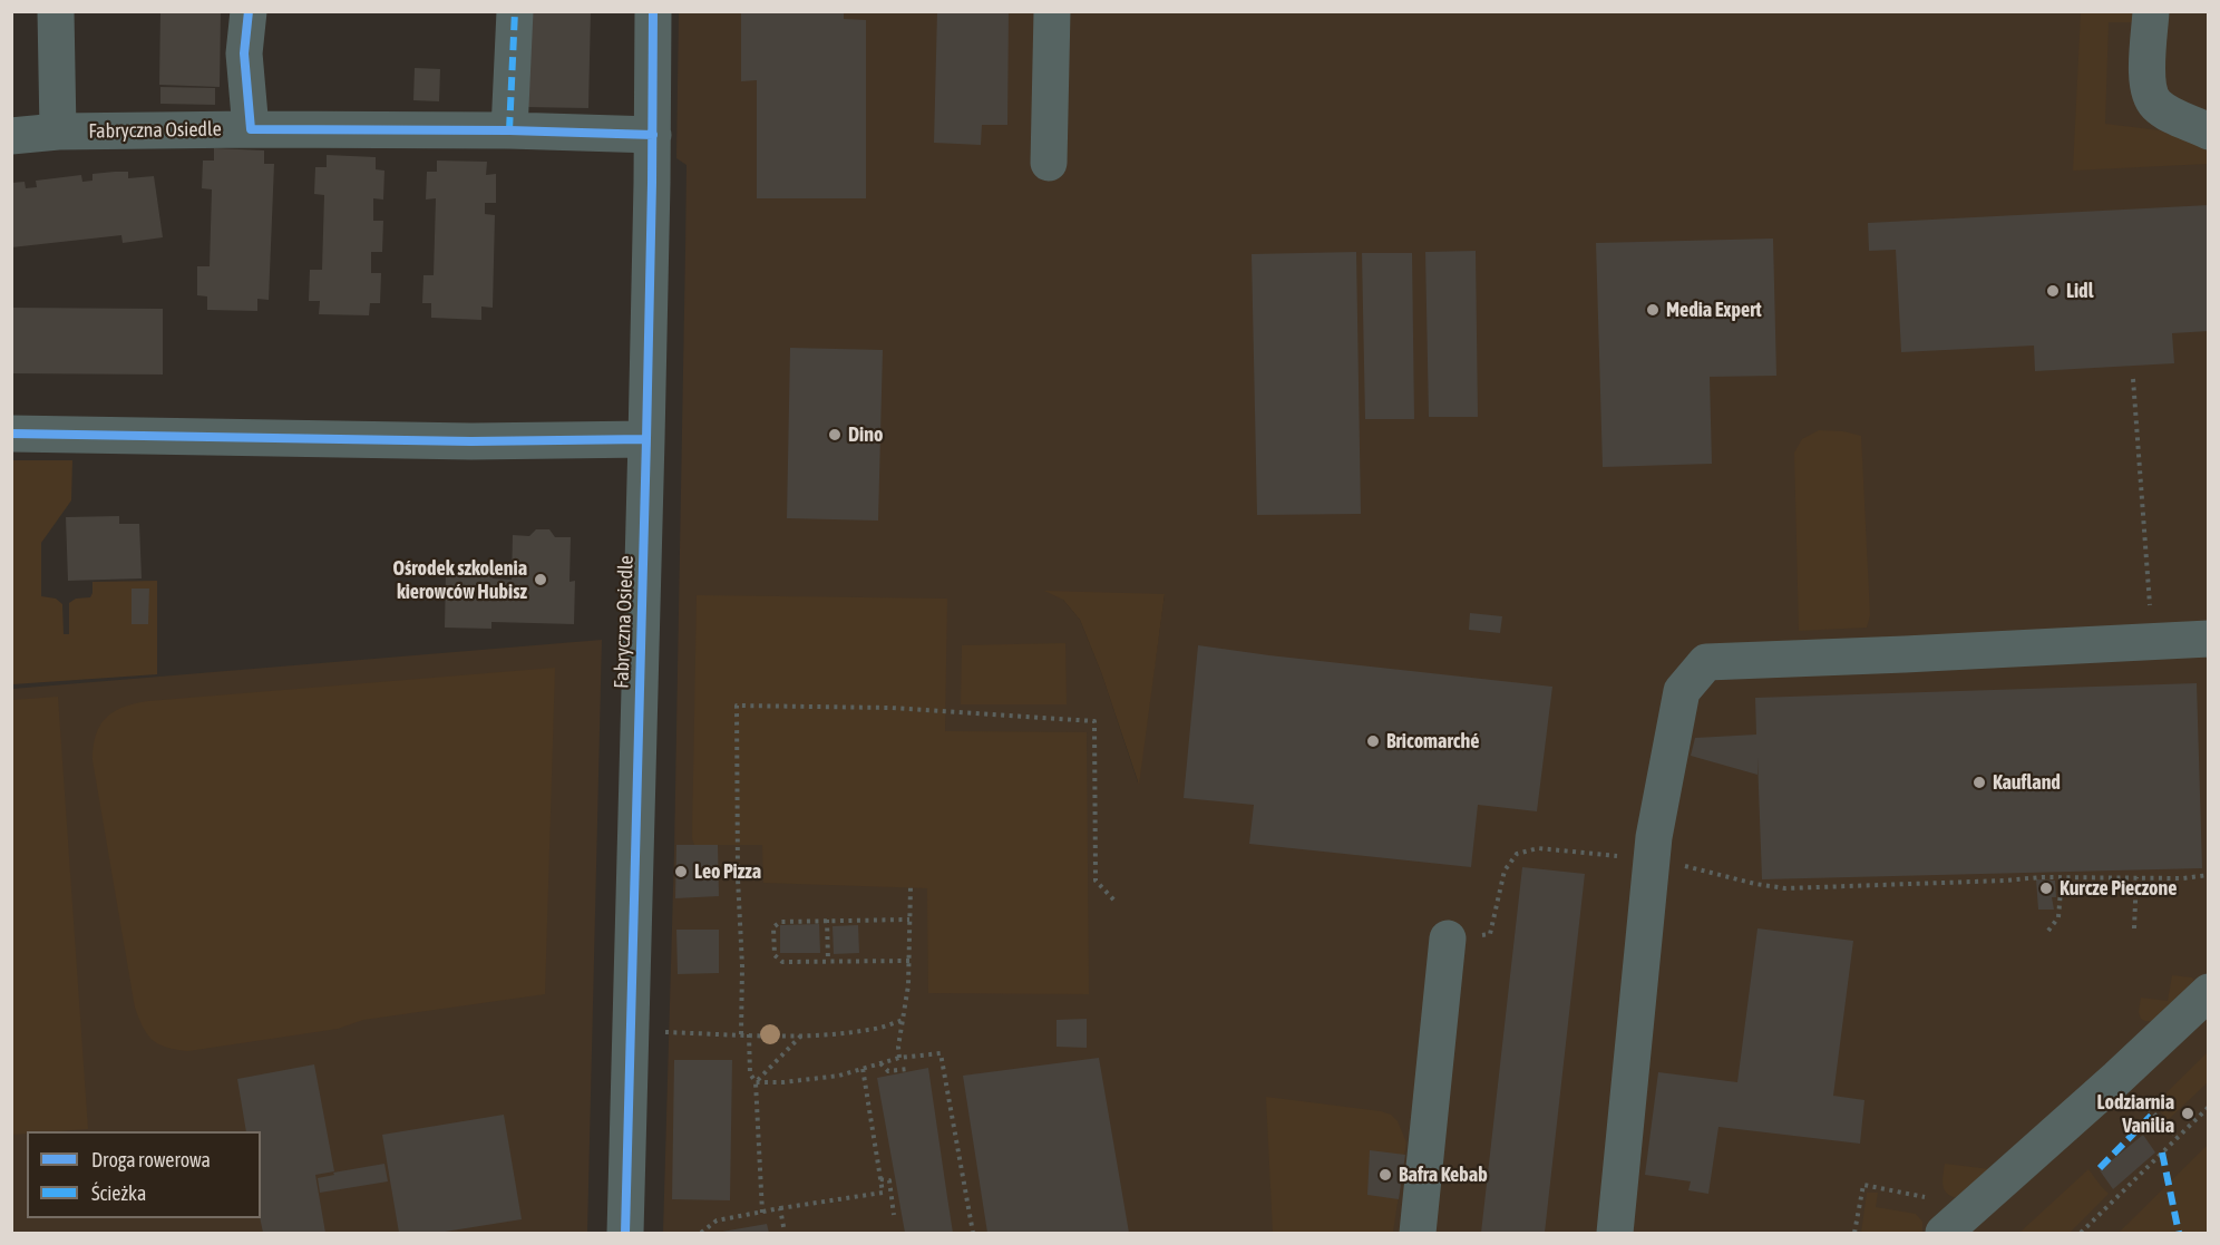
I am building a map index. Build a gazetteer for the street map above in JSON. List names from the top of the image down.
{
  "streets": {
    "street": ["Fabryczna Osiedle"]
  },
  "places": [
    "Lidl",
    "Media Expert",
    "Dino",
    "Ośrodek szkolenia kierowców Hubisz",
    "Bricomarché",
    "Kaufland",
    "Leo Pizza",
    "Kurcze Pieczone",
    "Lodziarnia Vanilia",
    "Bafra Kebab"
  ],
  "legend": ["Droga rowerowa", "Ścieżka"]
}
